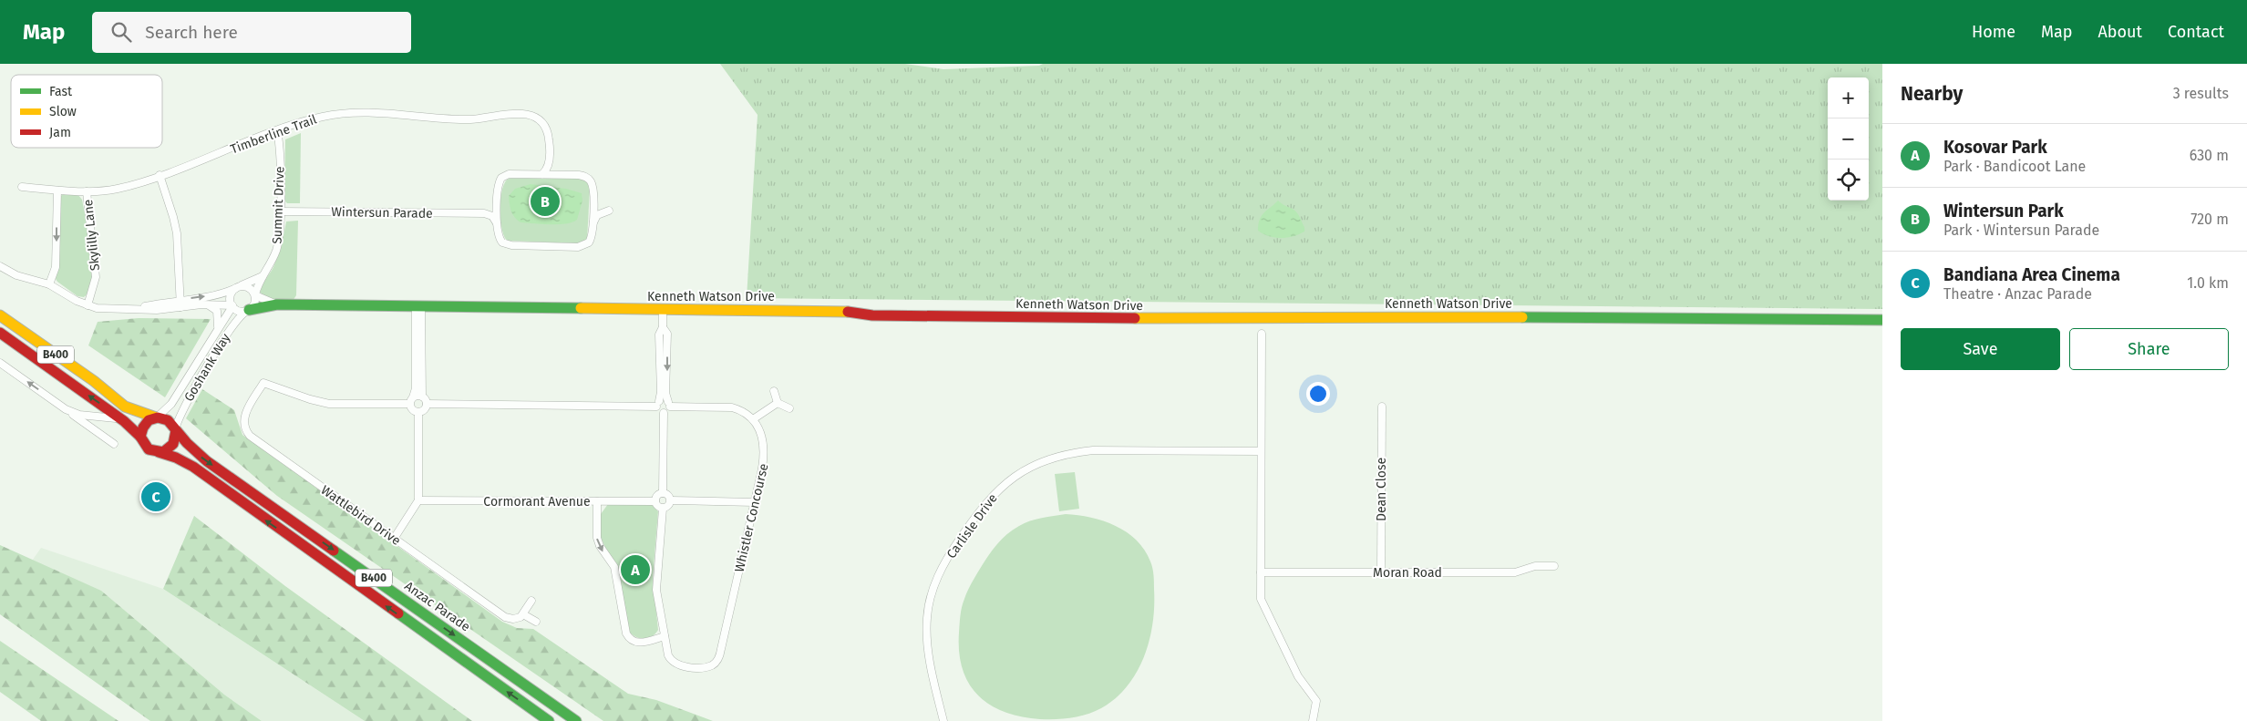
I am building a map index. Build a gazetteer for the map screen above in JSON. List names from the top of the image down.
{
  "streets": {
    "street": [
      "Timberline Trail",
      "Summit Drive",
      "Wintersun Parade",
      "Skylilly Lane",
      "Kenneth Watson Drive",
      "B400",
      "Goshank Way",
      "Dean Close",
      "Cormorant Avenue",
      "Wattlebird Drive",
      "Whistler Concourse",
      "Carlisle Drive",
      "Moran Road",
      "Anzac Parade"
    ]
  },
  "crossings": [
    ["Timberline Trail", "Summit Drive"],
    ["Timberline Trail", "Skylilly Lane"],
    ["Summit Drive", "Wintersun Parade"],
    ["Summit Drive", "Kenneth Watson Drive"],
    ["Summit Drive", "Goshank Way"],
    ["Kenneth Watson Drive", "Goshank Way"],
    ["B400", "Goshank Way"],
    ["B400", "Anzac Parade"],
    ["Goshank Way", "Anzac Parade"],
    ["Dean Close", "Moran Road"]
  ],
  "legend": ["Fast", "Slow", "Jam"],
  "page": {
    "header": "Map",
    "search": "Search here",
    "nav": [
      "Home",
      "Map",
      "About",
      "Contact"
    ],
    "heading": ["Nearby", "3 results"],
    "map_buttons": ["+", "−"],
    "list": [
      {
        "mark": "A",
        "name": "Kosovar Park",
        "note": "Park · Bandicoot Lane",
        "value": "630 m"
      },
      {
        "mark": "B",
        "name": "Wintersun Park",
        "note": "Park · Wintersun Parade",
        "value": "720 m"
      },
      {
        "mark": "C",
        "name": "Bandiana Area Cinema",
        "note": "Theatre · Anzac Parade",
        "value": "1.0 km"
      }
    ],
    "pins": ["B", "C", "A"],
    "buttons": ["Save", "Share"]
  }
}
